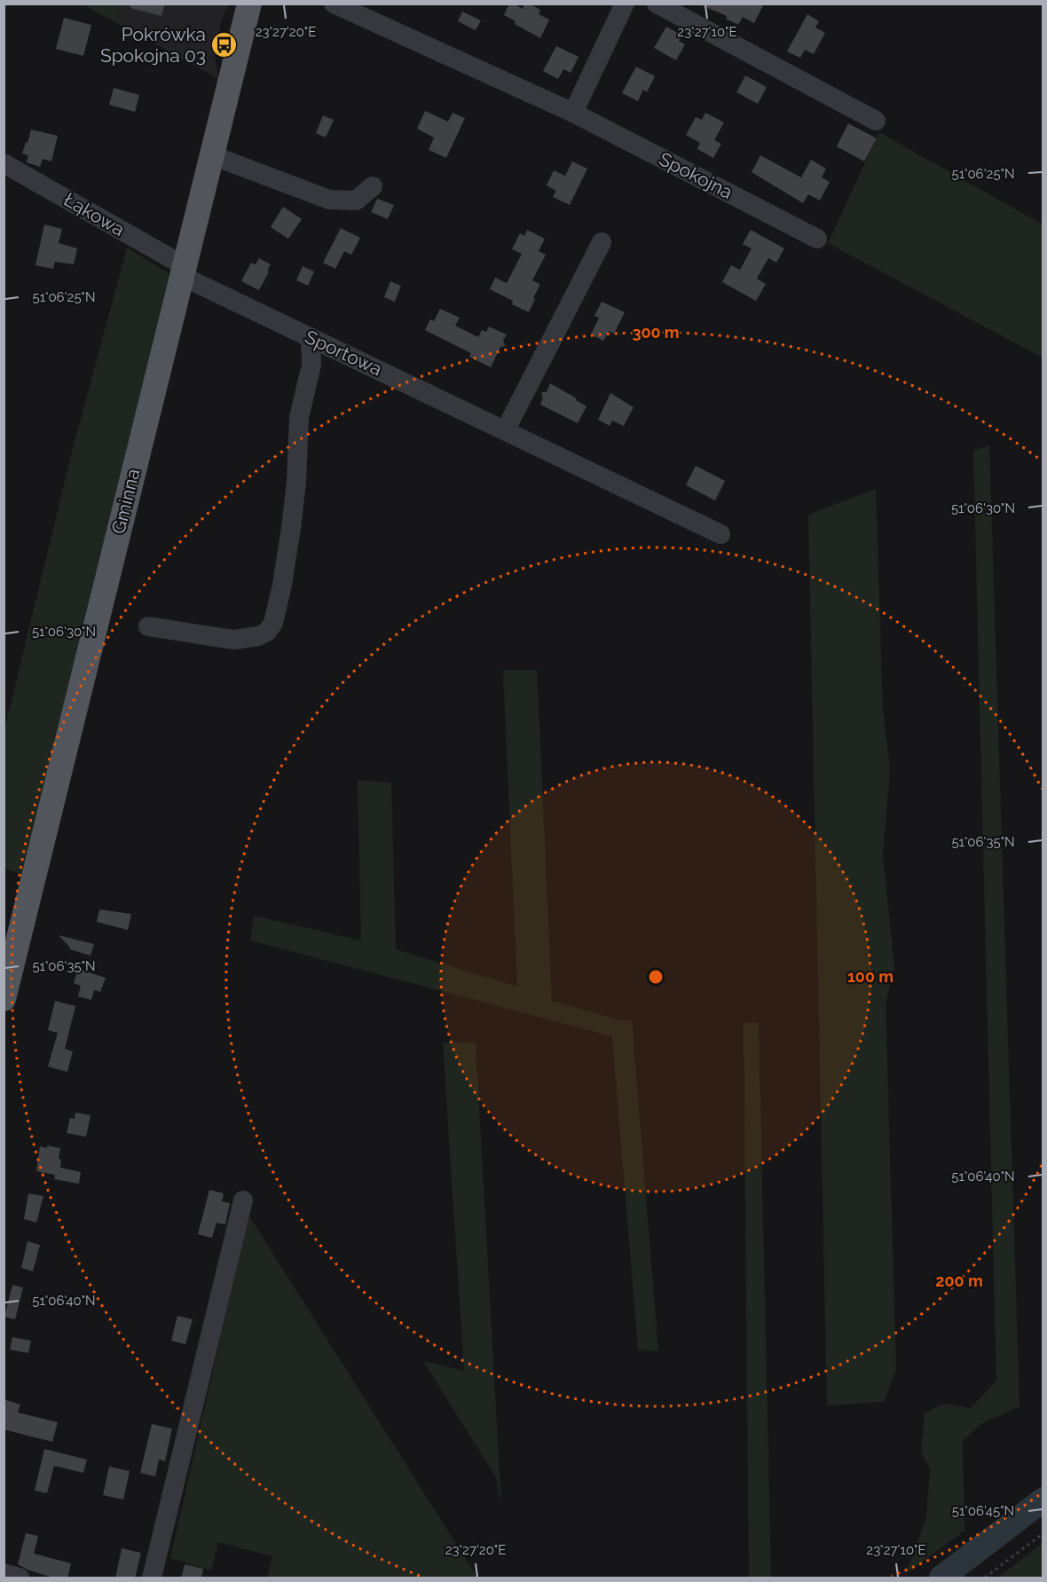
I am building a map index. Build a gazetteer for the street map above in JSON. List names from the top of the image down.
{
  "streets": {
    "main road": ["Gminna"],
    "street": ["Spokojna", "Łąkowa", "Sportowa"]
  },
  "crossings": [
    ["Łąkowa", "Sportowa"],
    ["Łąkowa", "Gminna"],
    ["Sportowa", "Gminna"]
  ],
  "places": {
    "bus stop": ["Pokrówka Spokojna 03"]
  },
  "coordinates": [
    "23°27'20\"E",
    "23°27'10\"E",
    "51°06'25\"N",
    "51°06'30\"N",
    "51°06'35\"N",
    "51°06'40\"N",
    "51°06'45\"N"
  ],
  "rings": ["300 m", "100 m", "200 m"]
}
